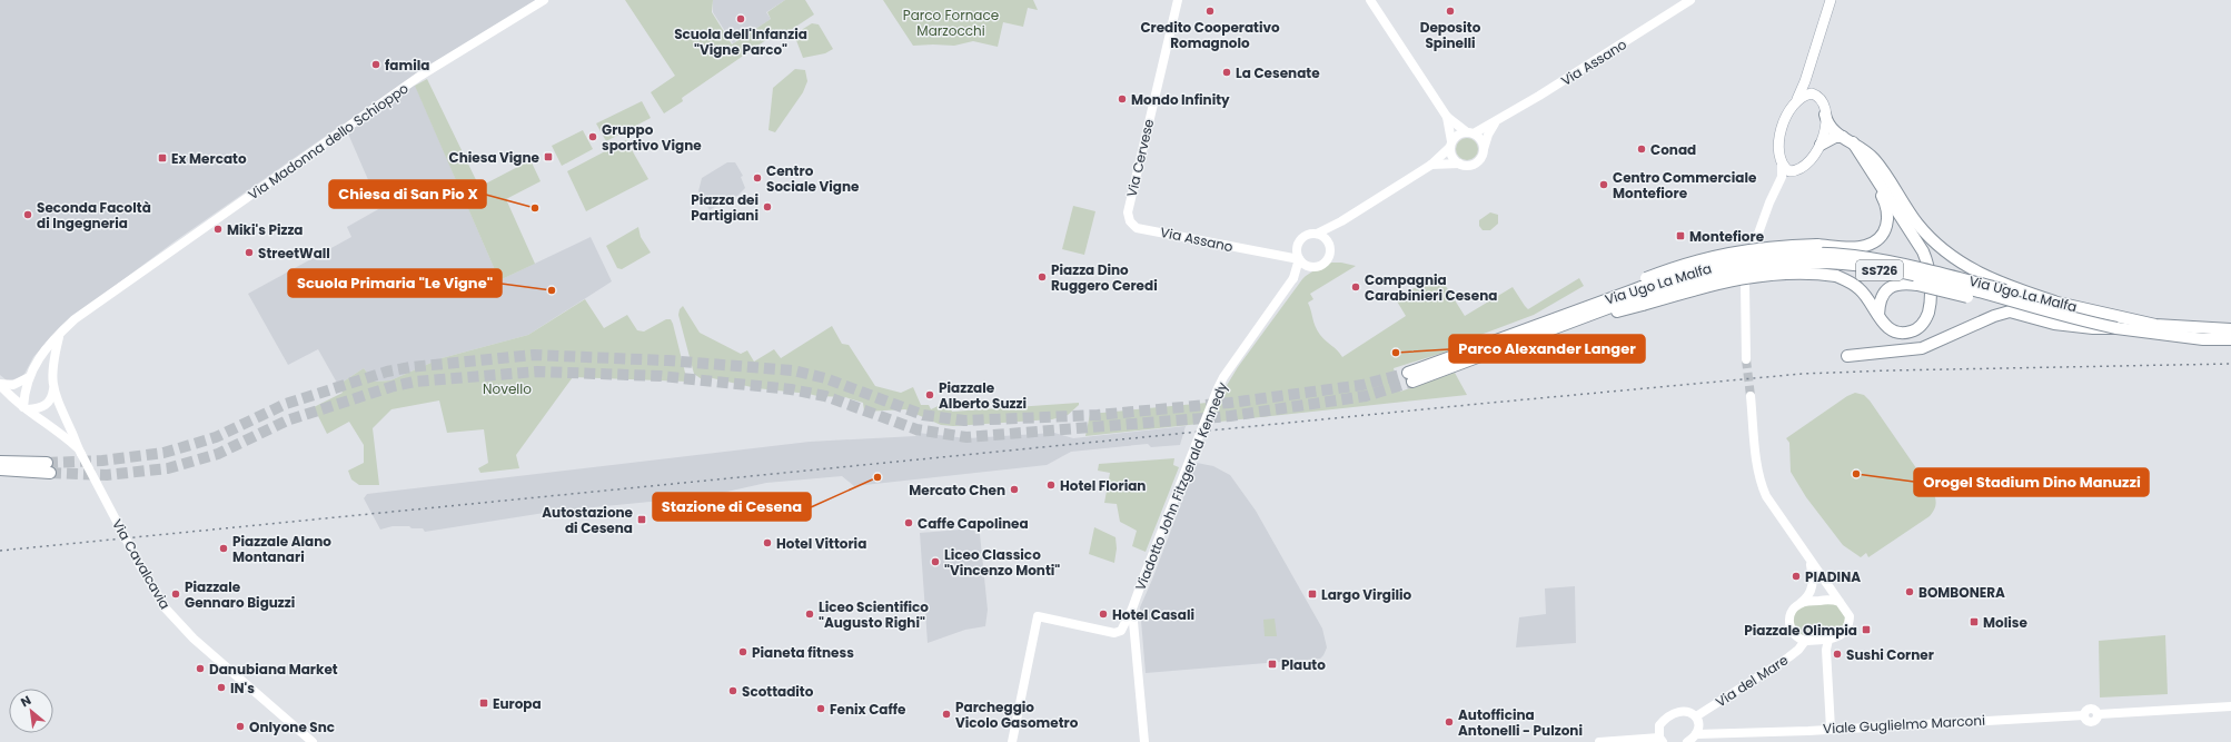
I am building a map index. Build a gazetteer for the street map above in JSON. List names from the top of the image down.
{
  "streets": {
    "highway": ["SS726", "Via Ugo La Malfa"],
    "main road": [
      "Via Assano",
      "Via Madonna dello Schioppo",
      "Via Cervese",
      "Viadotto John Fitzgerald Kennedy",
      "Via Cavalcavia",
      "Via del Mare",
      "Viale Guglielmo Marconi"
    ]
  },
  "crossings": [
    ["Via Assano", "Via Cervese"],
    ["Via Assano", "Viadotto John Fitzgerald Kennedy"],
    ["Via Madonna dello Schioppo", "Via Cavalcavia"]
  ],
  "parks": ["Parco Fornace Marzocchi", "Novello"],
  "places": {
    "other": [
      "Credito Cooperativo Romagnolo",
      "Deposito Spinelli",
      "Scuola dell'Infanzia \"Vigne Parco\"",
      "famila",
      "La Cesenate",
      "Mondo Infinity",
      "Gruppo sportivo Vigne",
      "Conad",
      "Centro Sociale Vigne",
      "Centro Commerciale Montefiore",
      "Piazza dei Partigiani",
      "Chiesa di San Pio X",
      "Seconda Facoltà di Ingegneria",
      "Miki's Pizza",
      "StreetWall",
      "Piazza Dino Ruggero Ceredi",
      "Compagnia Carabinieri Cesena",
      "Scuola Primaria \"Le Vigne\"",
      "Parco Alexander Langer",
      "Piazzale Alberto Suzzi",
      "Orogel Stadium Dino Manuzzi",
      "Stazione di Cesena",
      "Hotel Florian",
      "Mercato Chen",
      "Caffe Capolinea",
      "Hotel Vittoria",
      "Piazzale Alano Montanari",
      "Liceo Classico \"Vincenzo Monti\"",
      "PIADINA",
      "BOMBONERA",
      "Piazzale Gennaro Biguzzi",
      "Liceo Scientifico \"Augusto Righi\"",
      "Hotel Casali",
      "Pianeta fitness",
      "Sushi Corner",
      "Danubiana Market",
      "IN's",
      "Scottadito",
      "Fenix Caffe",
      "Parcheggio Vicolo Gasometro",
      "Autofficina Antonelli - Pulzoni",
      "Onlyone Snc"
    ],
    "transit": [
      "Chiesa Vigne",
      "Ex Mercato",
      "Montefiore",
      "Autostazione di Cesena",
      "Largo Virgilio",
      "Molise",
      "Piazzale Olimpia",
      "Plauto",
      "Europa"
    ]
  },
  "north": "top left"
}
